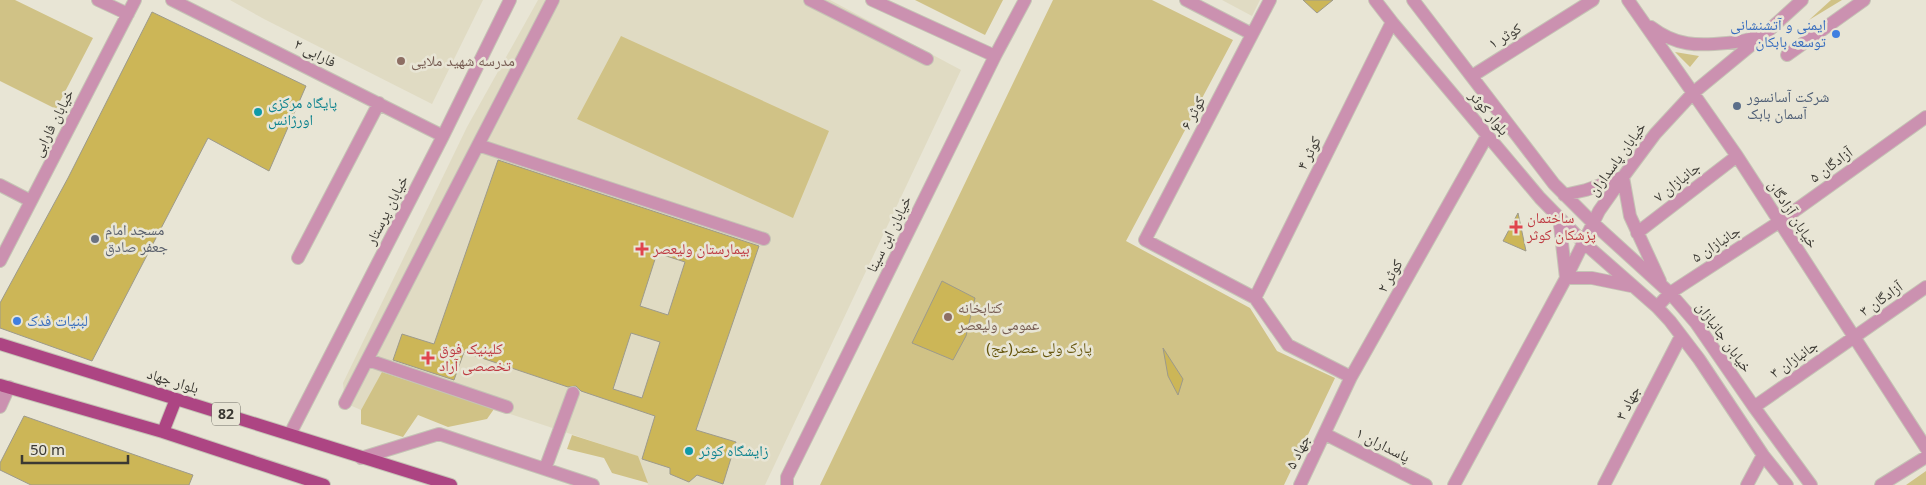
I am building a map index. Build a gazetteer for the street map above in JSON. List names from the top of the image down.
{
  "streets": {
    "main road": ["بلوار جهاد", "82"],
    "street": [
      "کوثر ۱",
      "فارابی ۲",
      "کوثر ۶",
      "بلوار کوثر",
      "خیابان فارابی",
      "کوثر ۴",
      "خیابان پاسداران",
      "آزادگان ۵",
      "جانبازان ۷",
      "خیابان پرستار",
      "خیابان آزادگان",
      "خیابان ابن سینا",
      "جانبازان ۵",
      "کوثر ۲",
      "آزادگان ۳",
      "خیابان جانبازان",
      "جانبازان ۳",
      "جهاد ۳",
      "پاسداران ۱",
      "جهاد ۵"
    ]
  },
  "crossings": [
    ["کوثر ۱", "بلوار کوثر"],
    ["فارابی ۲", "خیابان پرستار"],
    ["کوثر ۶", "کوثر ۴"],
    ["بلوار کوثر", "کوثر ۴"],
    ["بلوار کوثر", "خیابان پاسداران"],
    ["بلوار کوثر", "کوثر ۲"],
    ["بلوار کوثر", "خیابان جانبازان"],
    ["خیابان پاسداران", "خیابان آزادگان"],
    ["خیابان پاسداران", "خیابان جانبازان"],
    ["آزادگان ۵", "خیابان آزادگان"],
    ["آزادگان ۵", "جانبازان ۵"],
    ["جانبازان ۷", "خیابان آزادگان"],
    ["خیابان پرستار", "بلوار جهاد"],
    ["خیابان آزادگان", "جانبازان ۵"],
    ["خیابان آزادگان", "آزادگان ۳"],
    ["خیابان آزادگان", "جانبازان ۳"],
    ["جانبازان ۵", "خیابان جانبازان"],
    ["کوثر ۲", "پاسداران ۱"],
    ["کوثر ۲", "جهاد ۵"],
    ["آزادگان ۳", "جانبازان ۳"],
    ["خیابان جانبازان", "جانبازان ۳"],
    ["پاسداران ۱", "جهاد ۵"]
  ],
  "parks": ["پارک ولی عصر(عج)"],
  "places": {
    "other": [
      "ایمنی و آتشنشانی توسعه بابکان",
      "مدرسه شهید ملایی",
      "شرکت آسانسور آسمان بابک",
      "پایگاه مرکزی اورژانس",
      "مسجد امام جعفر صادق",
      "کتابخانه عمومی ولیعصر",
      "لبنیات فدک",
      "زایشگاه کوثر"
    ],
    "health": ["ساختمان پزشکان کوثر", "بیمارستان ولیعصر", "کلینیک فوق تخصصی آراد"]
  },
  "scale_bar": "50 m"
}
